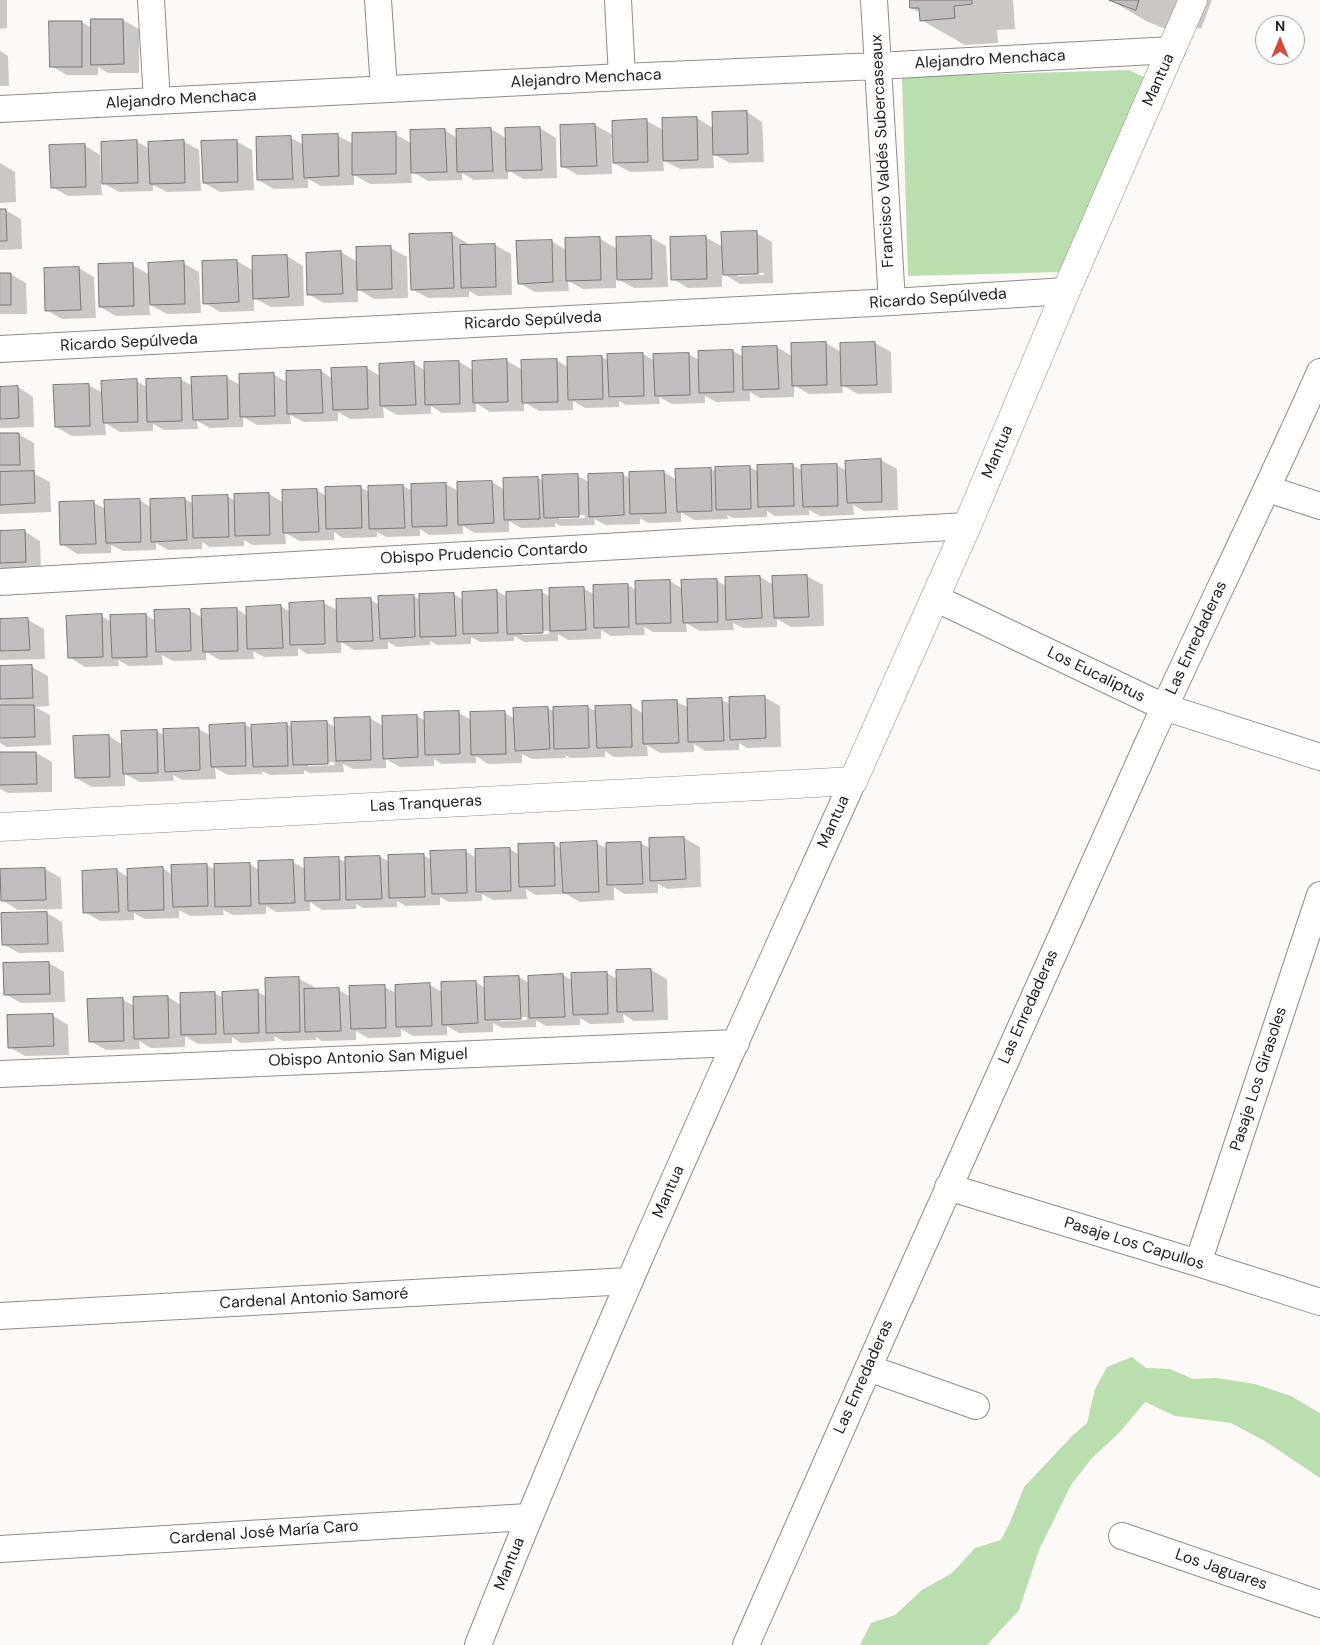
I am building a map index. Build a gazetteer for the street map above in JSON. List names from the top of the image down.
{
  "streets": {
    "street": [
      "Alejandro Menchaca",
      "Mantua",
      "Francisco Valdés Subercaseaux",
      "Ricardo Sepúlveda",
      "Obispo Prudencio Contardo",
      "Las Enredaderas",
      "Los Eucaliptus",
      "Las Tranqueras",
      "Obispo Antonio San Miguel",
      "Pasaje Los Girasoles",
      "Pasaje Los Capullos",
      "Cardenal Antonio Samoré",
      "Cardenal José María Caro",
      "Los Jaguares"
    ]
  },
  "crossings": [
    ["Alejandro Menchaca", "Mantua"],
    ["Alejandro Menchaca", "Francisco Valdés Subercaseaux"],
    ["Mantua", "Ricardo Sepúlveda"],
    ["Mantua", "Obispo Prudencio Contardo"],
    ["Mantua", "Los Eucaliptus"],
    ["Mantua", "Las Tranqueras"],
    ["Mantua", "Obispo Antonio San Miguel"],
    ["Mantua", "Cardenal Antonio Samoré"],
    ["Mantua", "Cardenal José María Caro"],
    ["Francisco Valdés Subercaseaux", "Ricardo Sepúlveda"],
    ["Las Enredaderas", "Los Eucaliptus"],
    ["Las Enredaderas", "Pasaje Los Capullos"],
    ["Pasaje Los Girasoles", "Pasaje Los Capullos"]
  ],
  "north": "top"
}
